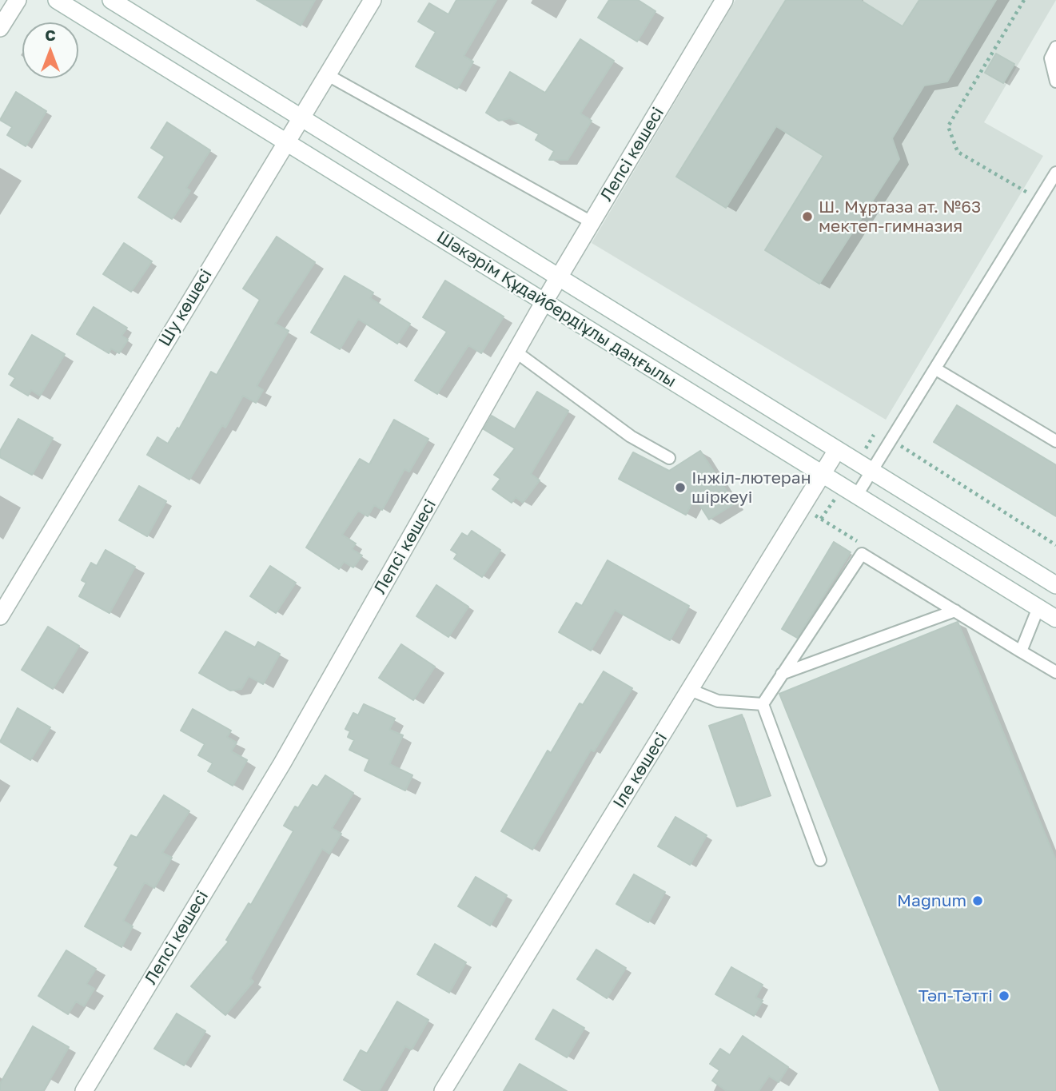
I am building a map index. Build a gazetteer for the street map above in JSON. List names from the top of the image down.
{
  "streets": {
    "street": [
      "Лепсі көшесі",
      "Шу көшесі",
      "Шәкәрім Құдайбердіұлы даңғылы",
      "Іле көшесі"
    ]
  },
  "crossings": [
    ["Лепсі көшесі", "Шәкәрім Құдайбердіұлы даңғылы"],
    ["Шу көшесі", "Шәкәрім Құдайбердіұлы даңғылы"],
    ["Шәкәрім Құдайбердіұлы даңғылы", "Іле көшесі"]
  ],
  "places": [
    "Ш. Мұртаза ат. №63 мектеп-гимназия",
    "Інжіл-лютеран шіркеуі",
    "Magnum",
    "Тәп-Тәтті"
  ],
  "north": "top"
}
